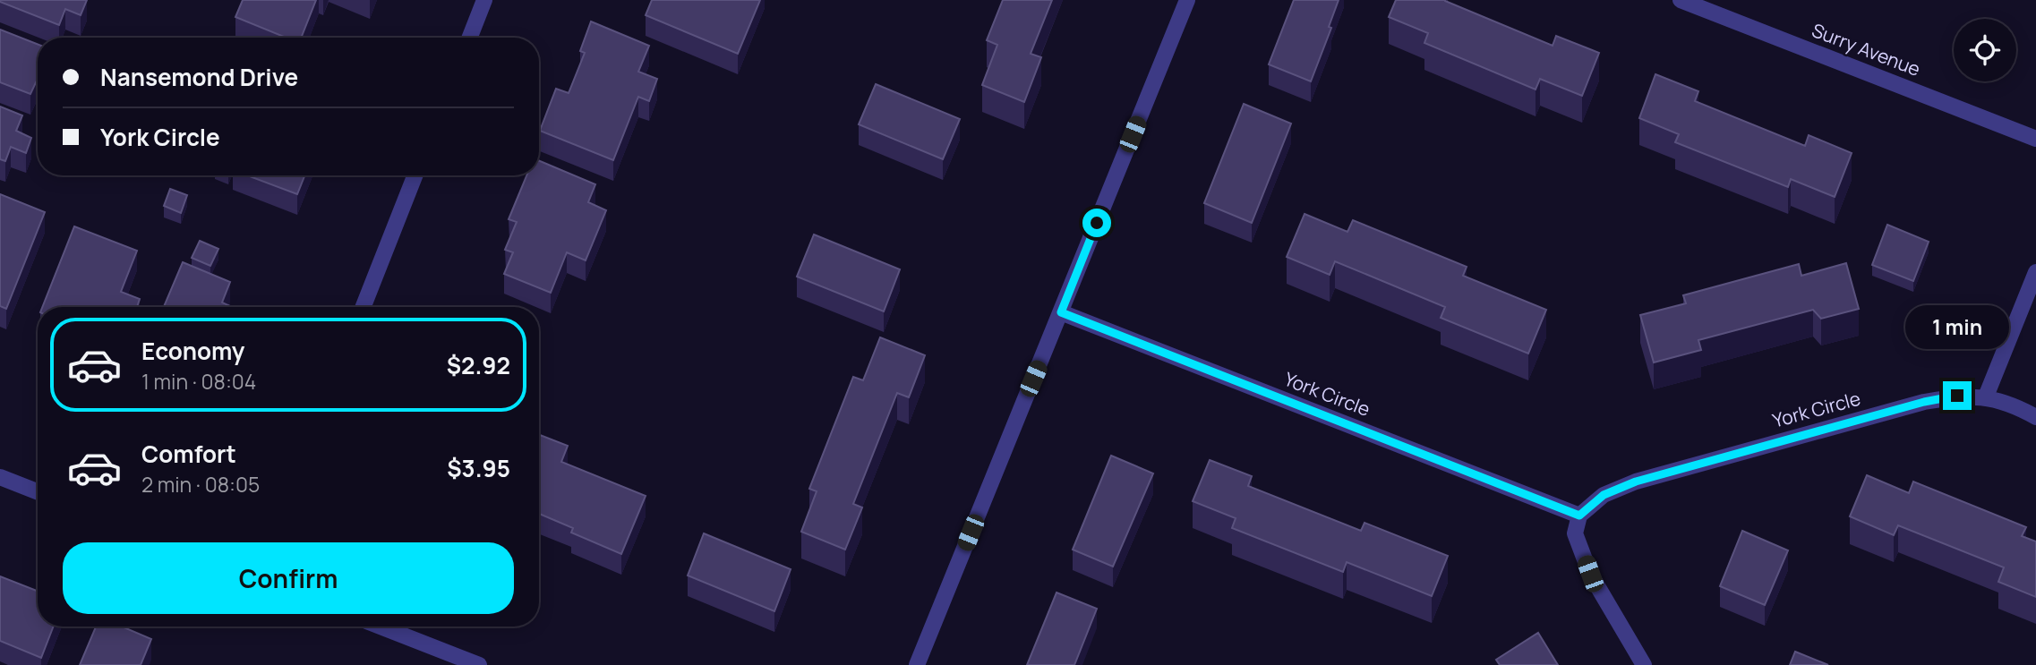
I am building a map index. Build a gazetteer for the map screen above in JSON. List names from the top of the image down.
{
  "streets": {
    "street": ["Surry Avenue", "York Circle"]
  },
  "page": {
    "banner": ["Nansemond Drive", "York Circle"],
    "bubble": "1 min",
    "list": [
      {
        "name": "Economy",
        "note": "1 min · 08:04",
        "value": "$2.92"
      },
      {
        "name": "Comfort",
        "note": "2 min · 08:05",
        "value": "$3.95"
      }
    ],
    "buttons": "Confirm"
  }
}
